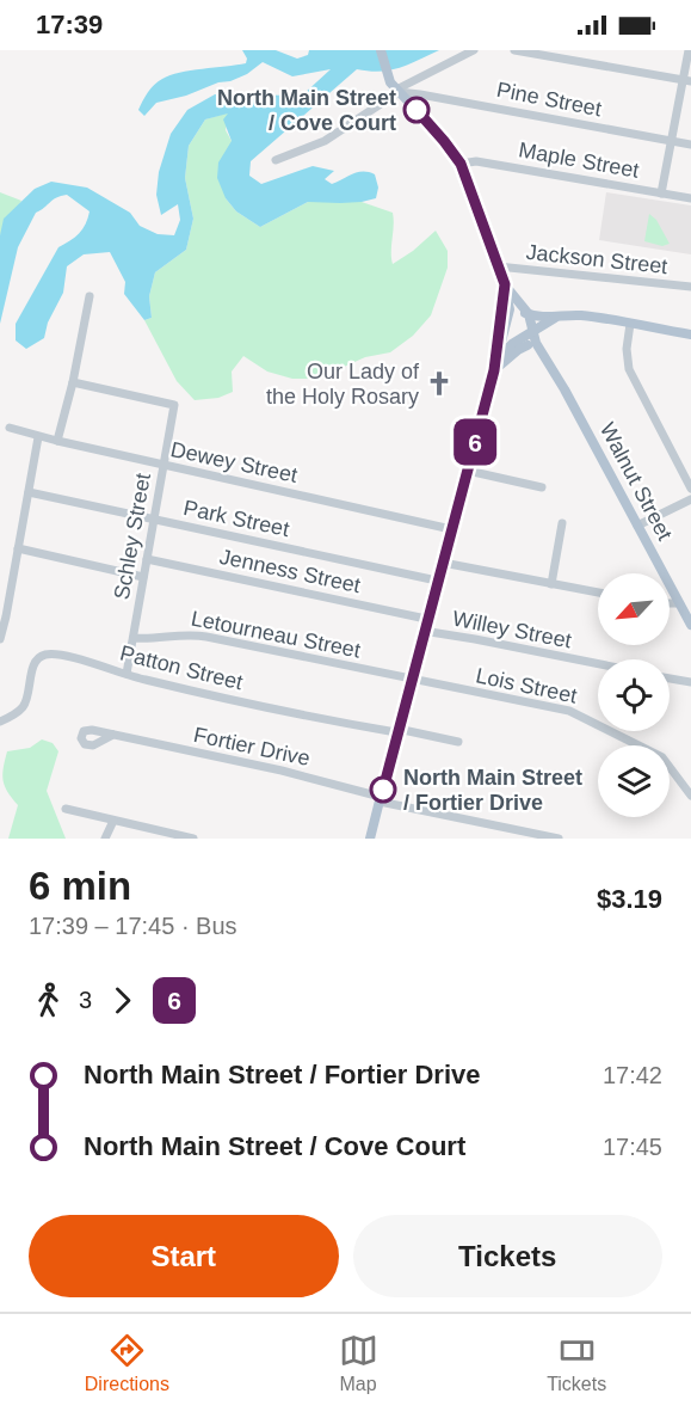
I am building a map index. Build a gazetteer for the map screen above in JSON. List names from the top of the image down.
{
  "streets": {
    "main road": ["Walnut Street"],
    "street": [
      "Pine Street",
      "Maple Street",
      "Jackson Street",
      "Dewey Street",
      "Park Street",
      "Schley Street",
      "Jenness Street",
      "Willey Street",
      "Letourneau Street",
      "Patton Street",
      "Lois Street",
      "Fortier Drive"
    ]
  },
  "crossings": [
    ["Dewey Street", "Schley Street"],
    ["Park Street", "Schley Street"],
    ["Schley Street", "Jenness Street"],
    ["Schley Street", "Letourneau Street"],
    ["Schley Street", "Patton Street"],
    ["Letourneau Street", "Lois Street"]
  ],
  "places": {
    "other": ["North Main Street / Cove Court", "North Main Street / Fortier Drive"],
    "church": ["Our Lady of the Holy Rosary"]
  },
  "lines": ["bus line 6"],
  "north": "bottom left",
  "page": {
    "status": "17:39",
    "on_map": "6",
    "heading": ["6 min", "17:39 – 17:45 · Bus", "$3.19"],
    "legs": ["3", "6"],
    "list": [
      {
        "name": "North Main Street / Fortier Drive",
        "value": "17:42"
      },
      {
        "name": "North Main Street / Cove Court",
        "value": "17:45"
      }
    ],
    "buttons": ["Start", "Tickets"],
    "tabs": ["Directions", "Map", "Tickets"]
  }
}
